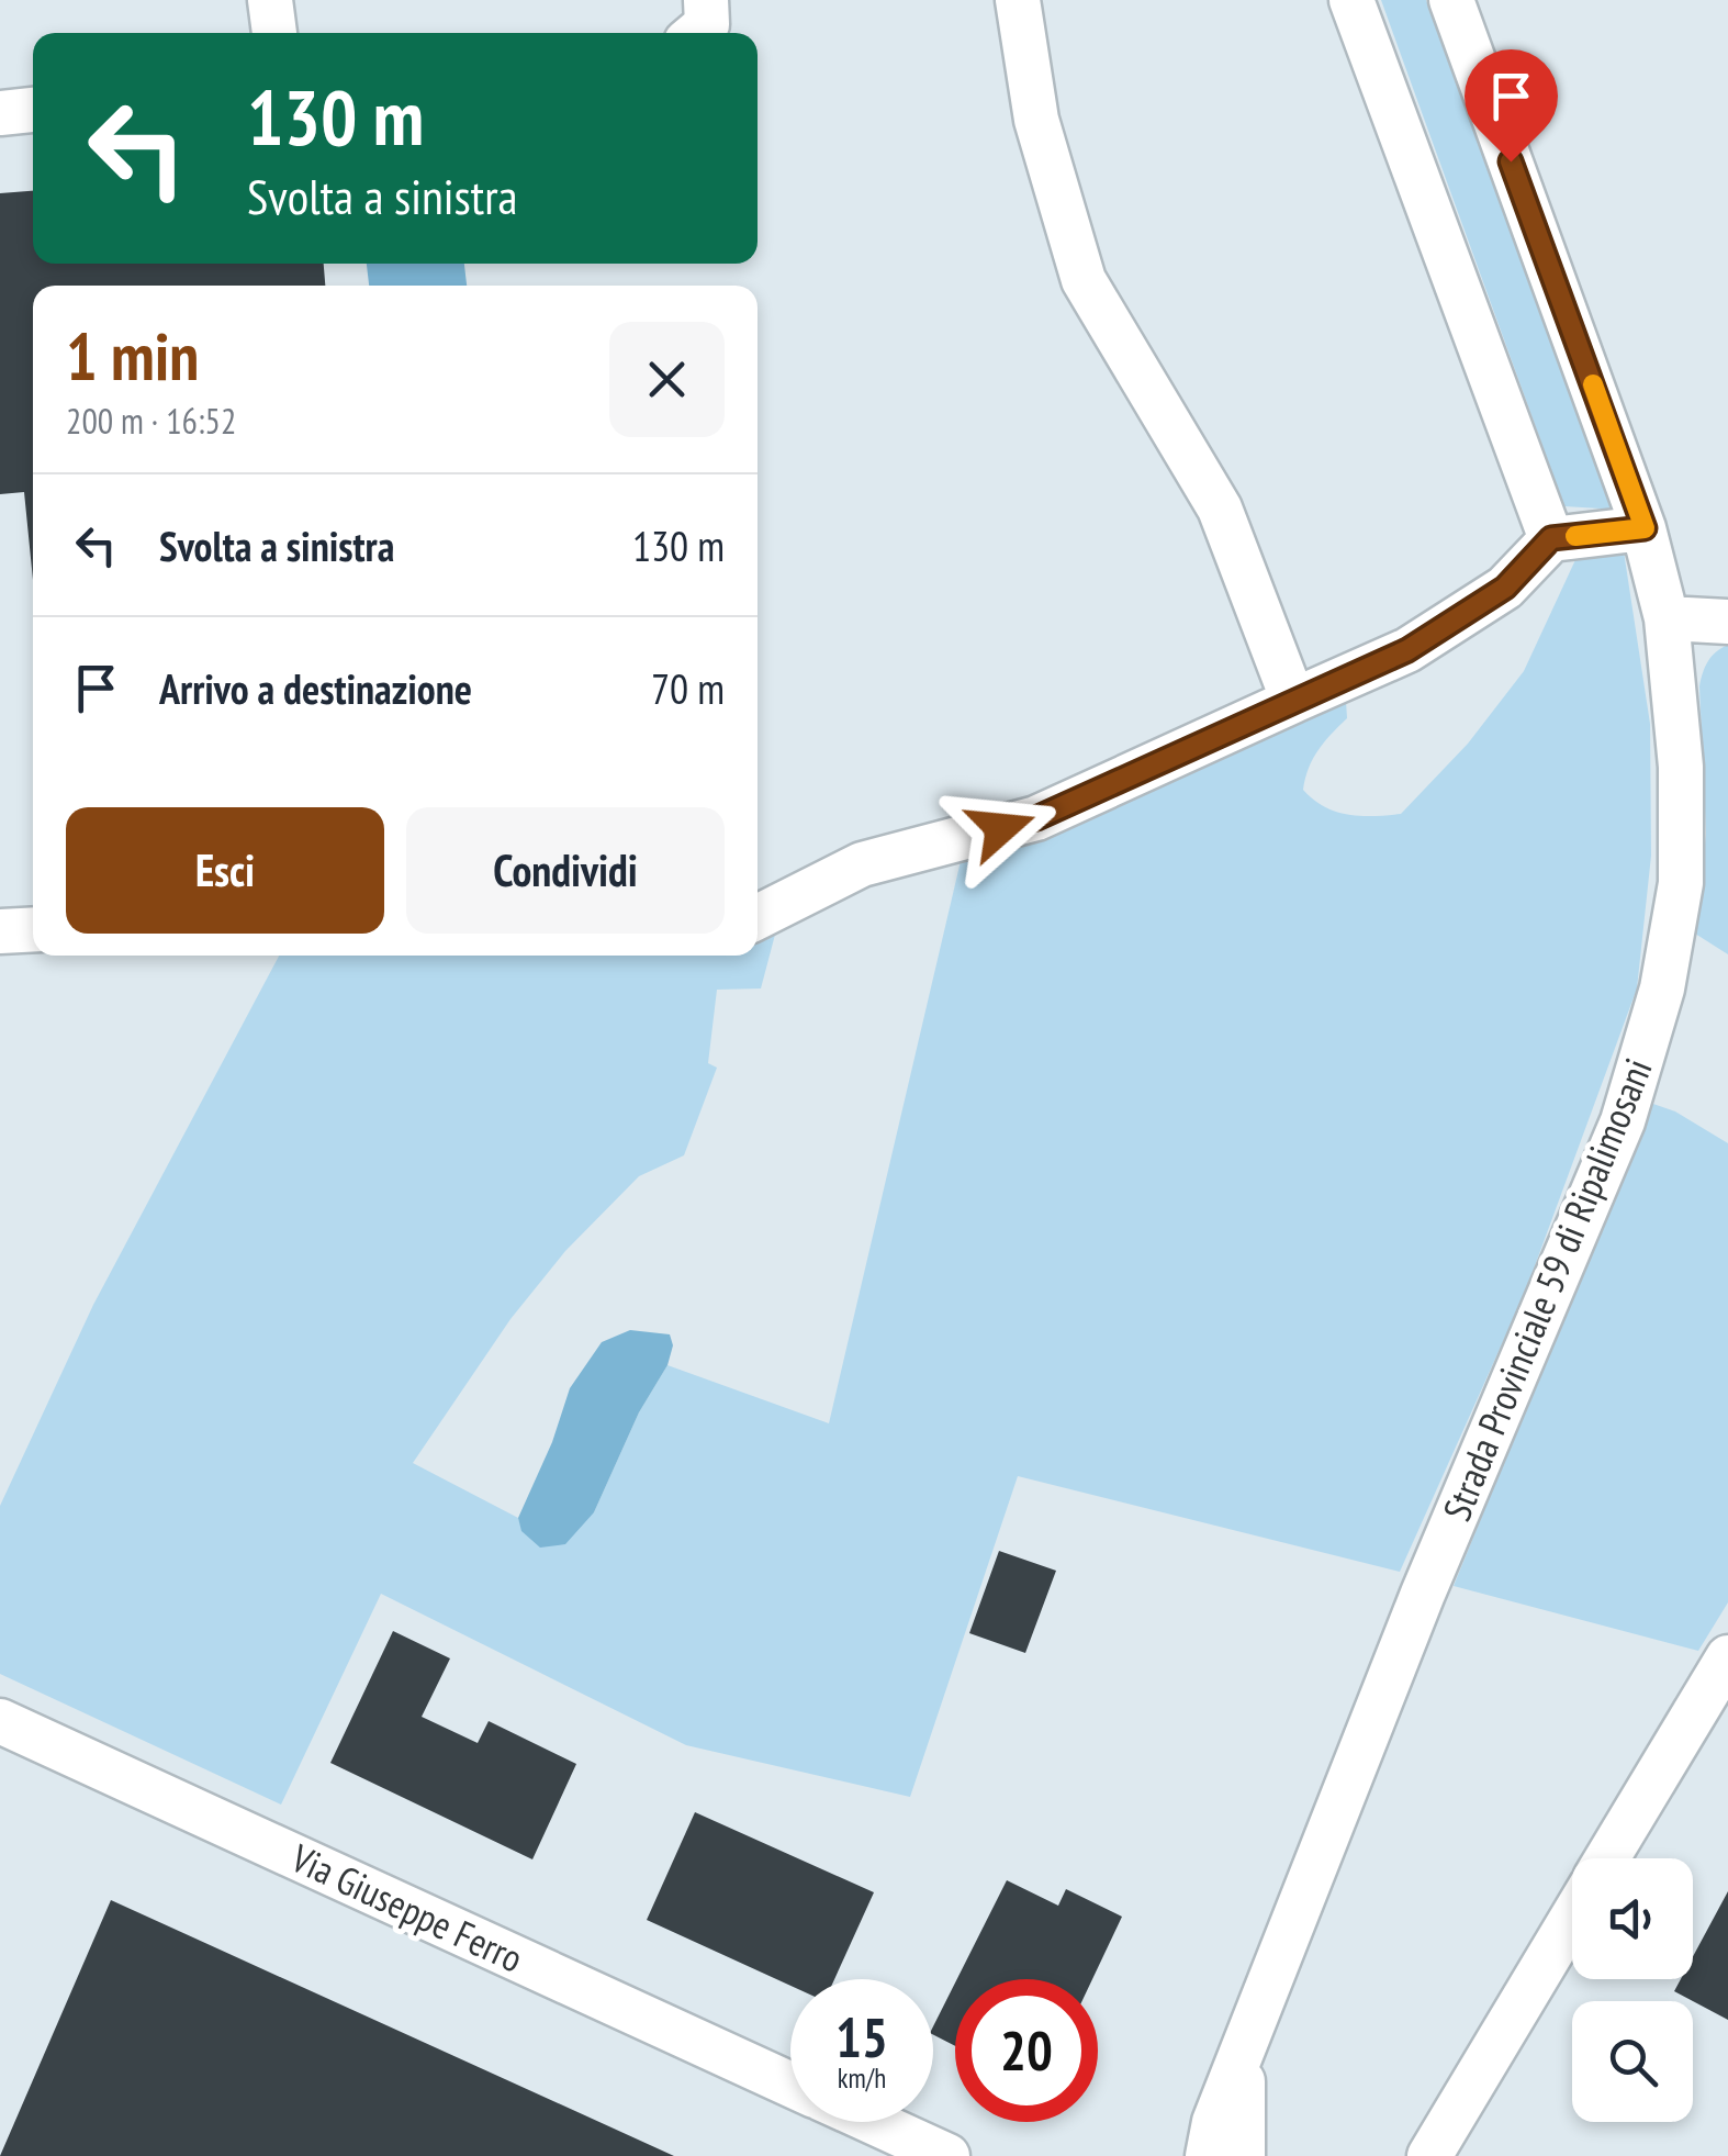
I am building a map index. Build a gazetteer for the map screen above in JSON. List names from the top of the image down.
{
  "streets": {
    "street": ["Strada Provinciale 59 di Ripalimosani", "Via Giuseppe Ferro"]
  },
  "page": {
    "turn": ["130 m", "Svolta a sinistra"],
    "heading": ["1 min", "200 m · 16:52"],
    "list": [
      {
        "name": "Svolta a sinistra",
        "value": "130 m"
      },
      {
        "name": "Arrivo a destinazione",
        "value": "70 m"
      }
    ],
    "buttons": ["Esci", "Condividi"],
    "speed": "15 km/h",
    "limit": "20"
  }
}
